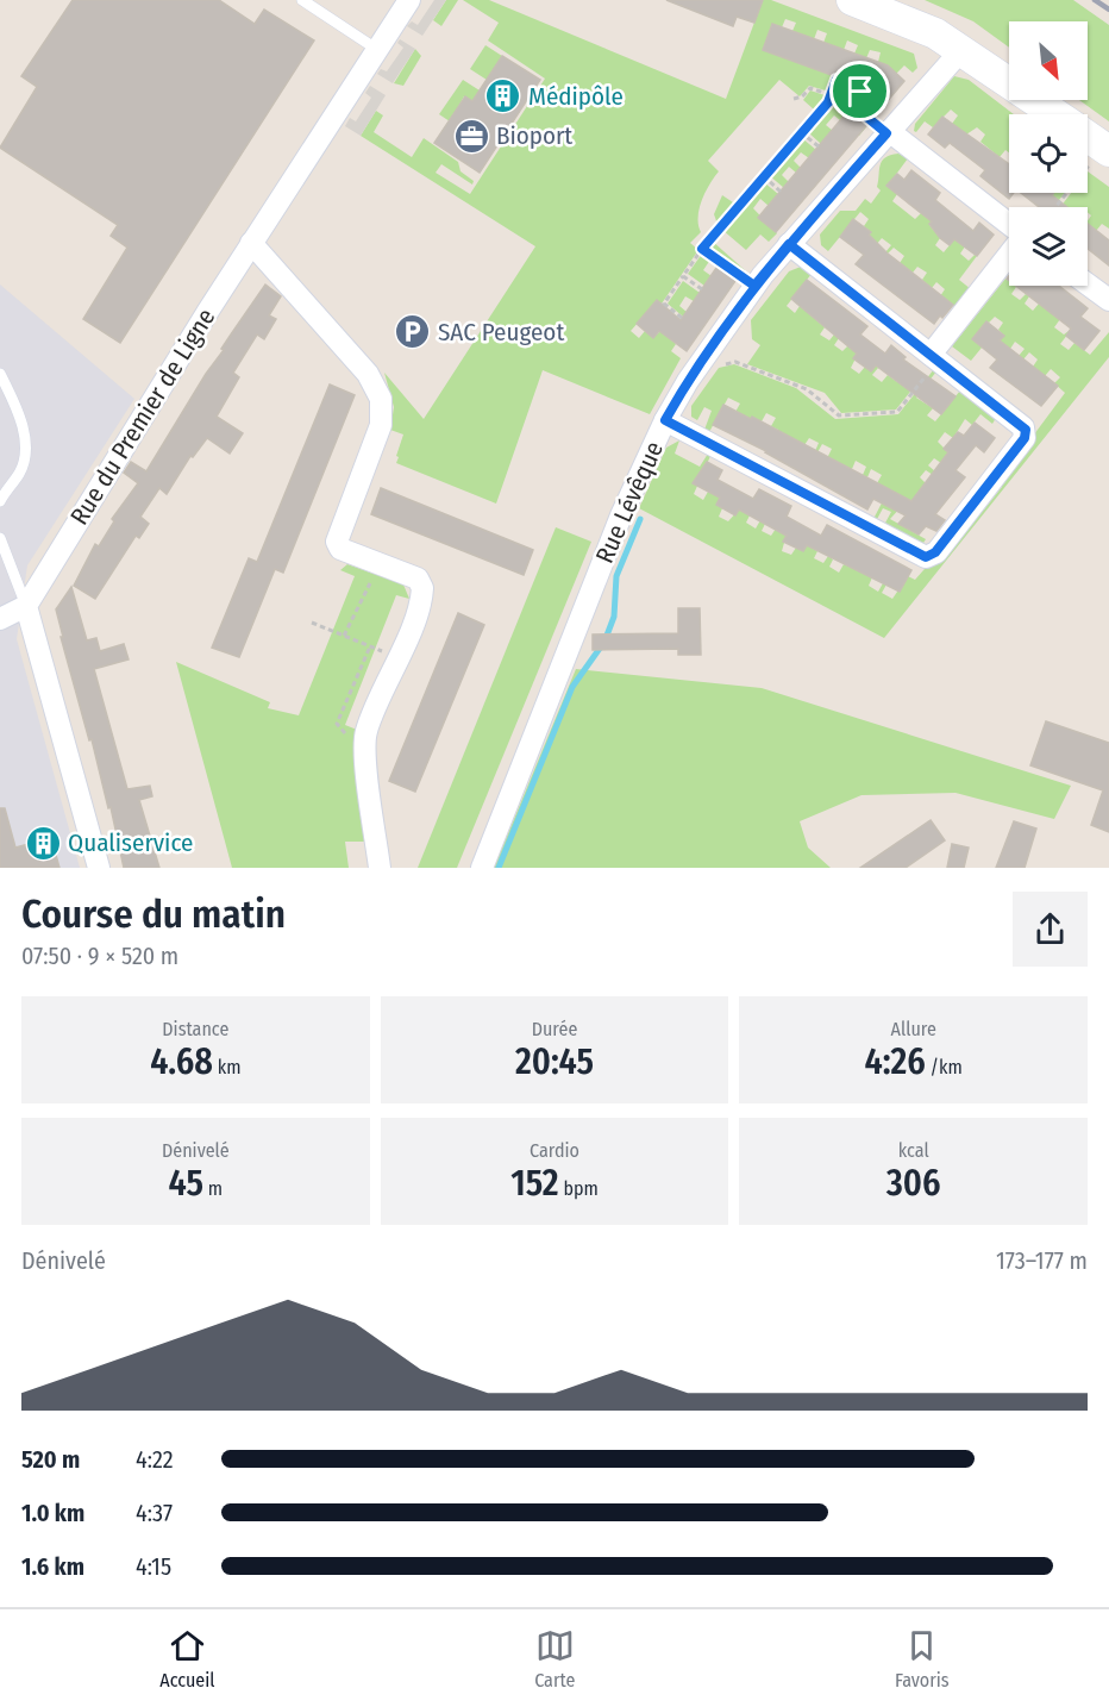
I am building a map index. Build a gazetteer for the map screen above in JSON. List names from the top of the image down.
{
  "streets": {
    "street": ["Rue du Premier de Ligne", "Rue Lévêque"]
  },
  "places": {
    "building": ["Médipôle", "Qualiservice"],
    "office": ["Bioport"],
    "parking": ["SAC Peugeot"]
  },
  "north": "bottom right",
  "page": {
    "heading": ["Course du matin", "07:50 · 9 × 520 m"],
    "stats": [
      ["Distance", "4.68 km"],
      ["Durée", "20:45"],
      ["Allure", "4:26 /km"],
      ["Dénivelé", "45 m"],
      ["Cardio", "152 bpm"],
      ["kcal", "306"]
    ],
    "chart": ["Dénivelé", "173–177 m"],
    "list": [
      {
        "name": "520 m",
        "note": "4:22"
      },
      {
        "name": "1.0 km",
        "note": "4:37"
      },
      {
        "name": "1.6 km",
        "note": "4:15"
      }
    ],
    "tabs": ["Accueil", "Carte", "Favoris"]
  }
}
